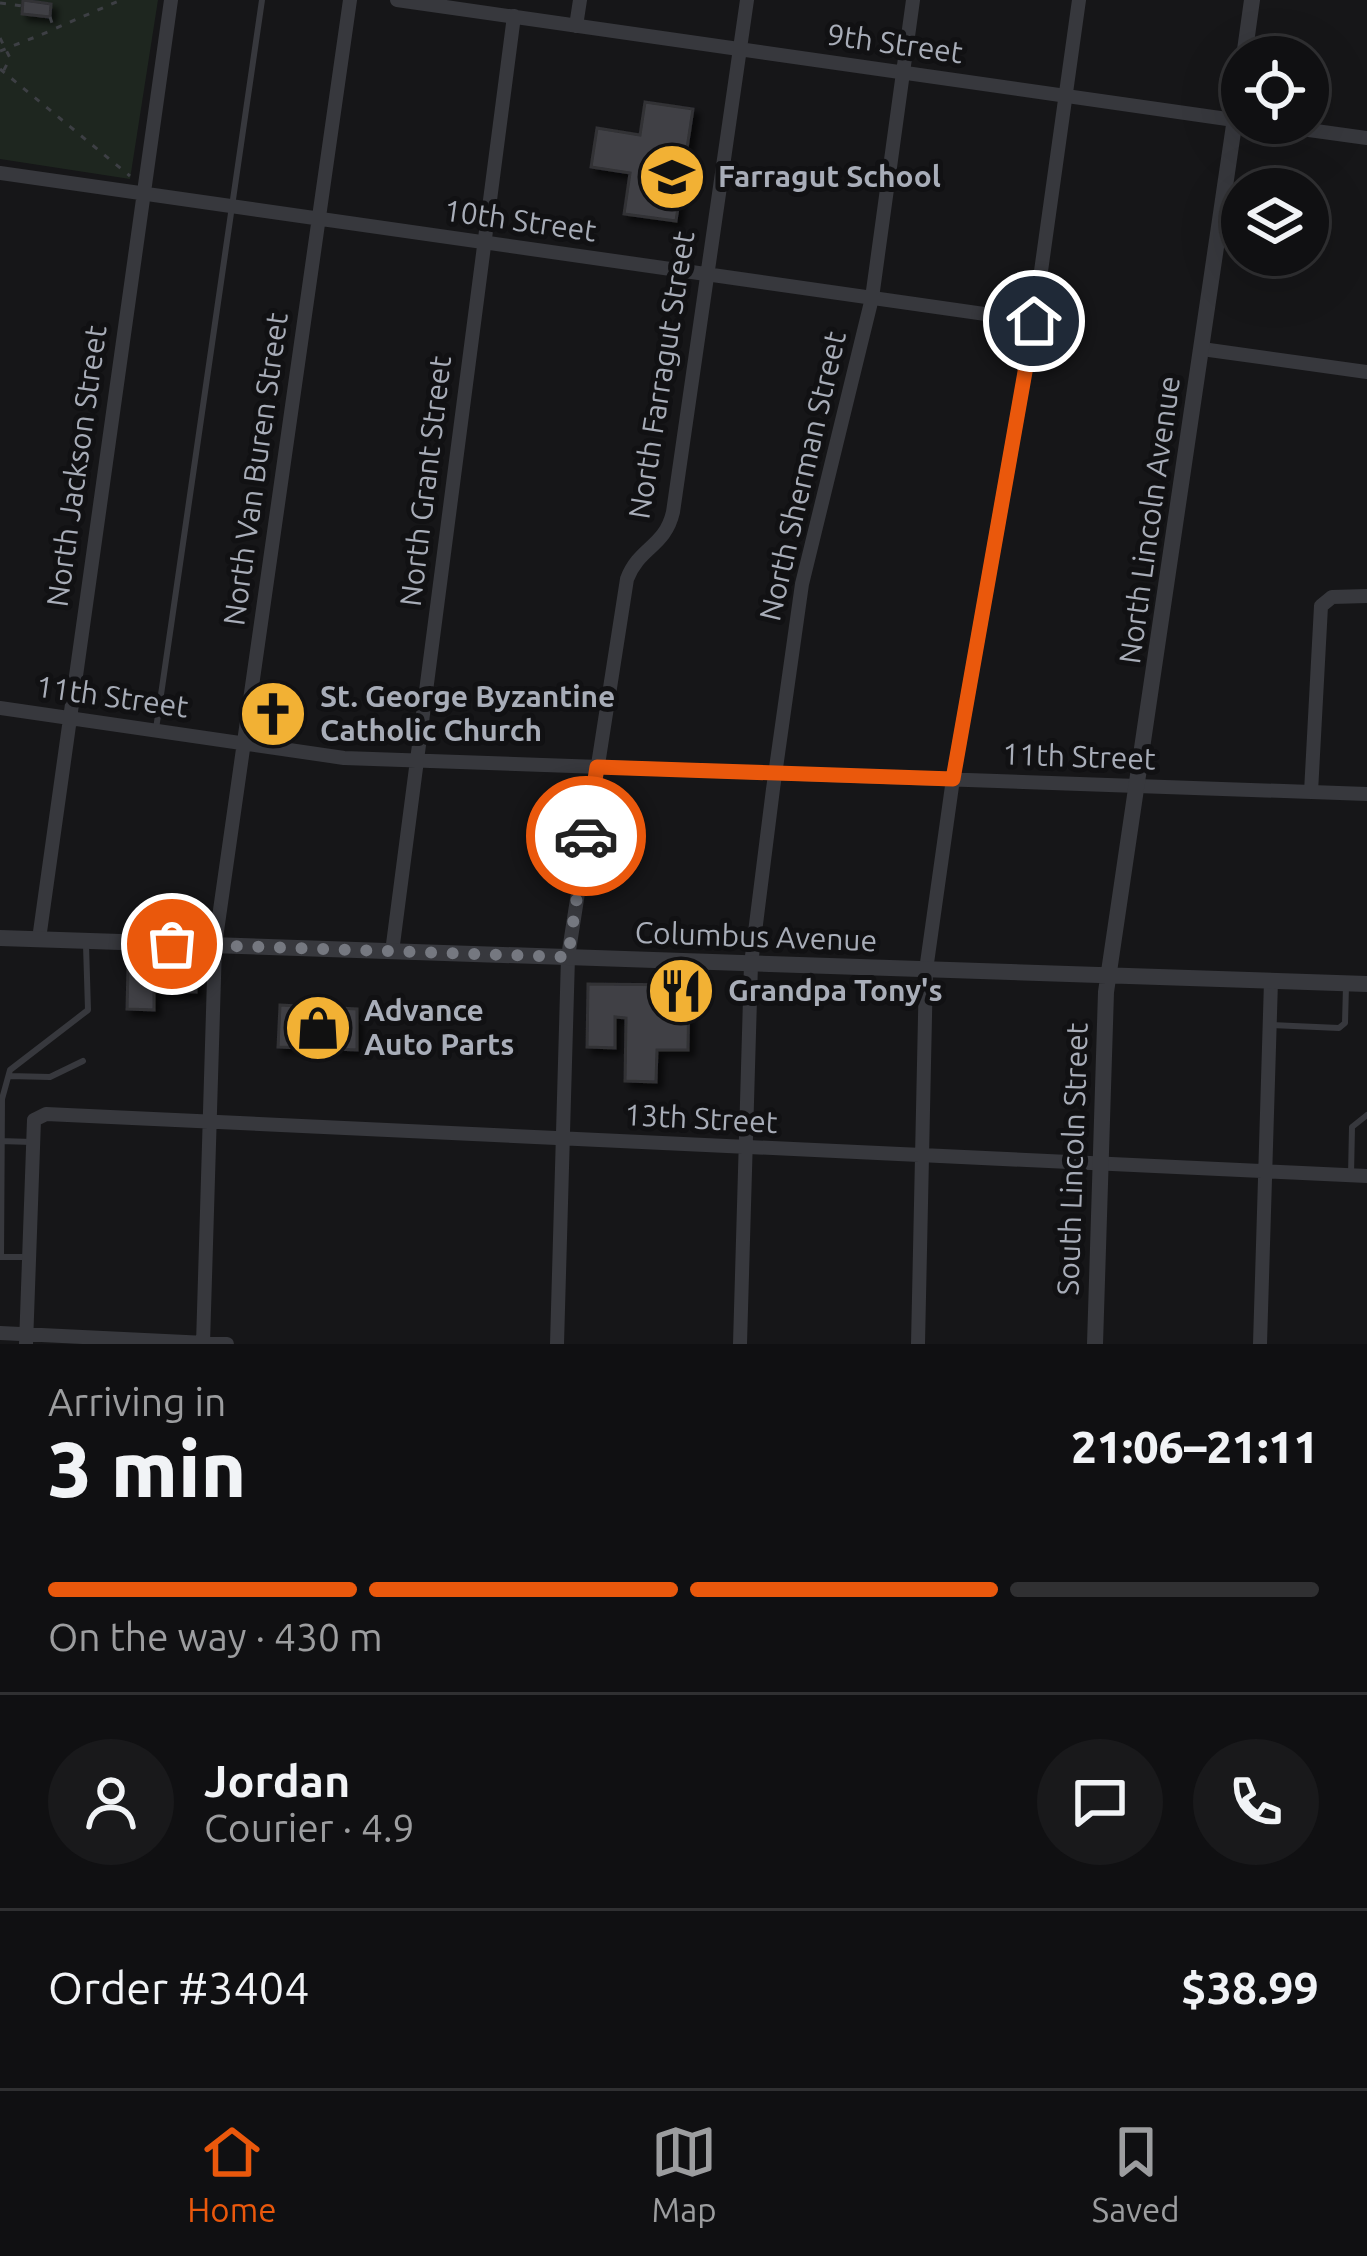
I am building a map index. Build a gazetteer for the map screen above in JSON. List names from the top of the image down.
{
  "streets": {
    "street": [
      "9th Street",
      "10th Street",
      "North Farragut Street",
      "North Jackson Street",
      "North Van Buren Street",
      "North Sherman Street",
      "North Grant Street",
      "North Lincoln Avenue",
      "11th Street",
      "Columbus Avenue",
      "13th Street",
      "South Lincoln Street"
    ]
  },
  "crossings": [
    ["9th Street", "North Farragut Street"],
    ["9th Street", "North Sherman Street"],
    ["9th Street", "North Grant Street"],
    ["10th Street", "North Farragut Street"],
    ["10th Street", "North Jackson Street"],
    ["10th Street", "North Van Buren Street"],
    ["10th Street", "North Sherman Street"],
    ["10th Street", "North Grant Street"],
    ["North Farragut Street", "11th Street"],
    ["North Farragut Street", "Columbus Avenue"],
    ["North Farragut Street", "13th Street"],
    ["North Jackson Street", "11th Street"],
    ["North Jackson Street", "Columbus Avenue"],
    ["North Van Buren Street", "11th Street"],
    ["North Van Buren Street", "Columbus Avenue"],
    ["North Van Buren Street", "13th Street"],
    ["North Sherman Street", "11th Street"],
    ["North Sherman Street", "Columbus Avenue"],
    ["North Sherman Street", "13th Street"],
    ["North Grant Street", "11th Street"],
    ["North Grant Street", "Columbus Avenue"],
    ["North Lincoln Avenue", "11th Street"],
    ["North Lincoln Avenue", "Columbus Avenue"],
    ["North Lincoln Avenue", "South Lincoln Street"],
    ["Columbus Avenue", "South Lincoln Street"],
    ["13th Street", "South Lincoln Street"]
  ],
  "places": {
    "school or university": ["Farragut School"],
    "church": ["St. George Byzantine Catholic Church"],
    "restaurant": ["Grandpa Tony's"],
    "shop": ["Advance Auto Parts"]
  },
  "page": {
    "heading": ["3 min", "Arriving in", "21:06–21:11"],
    "panel": [
      "Jordan",
      "Courier · 4.9",
      "Order #3404",
      "$38.99"
    ],
    "bar": "On the way · 430 m",
    "tabs": ["Home", "Map", "Saved"]
  }
}
